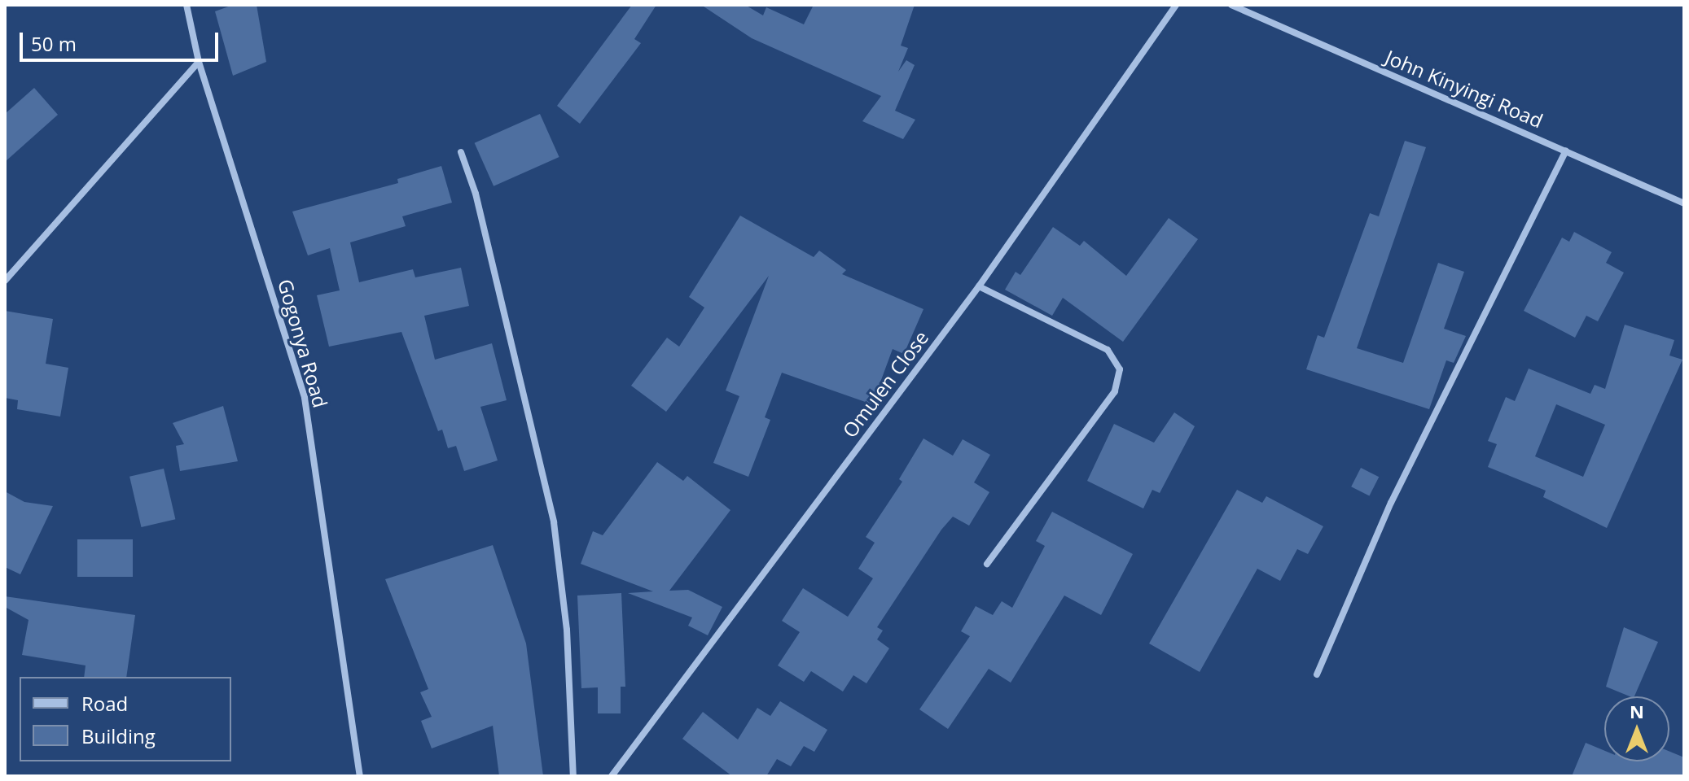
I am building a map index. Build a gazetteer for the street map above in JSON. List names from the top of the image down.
{
  "streets": {
    "street": ["John Kinyingi Road", "Gogonya Road", "Omulen Close"]
  },
  "legend": ["Road", "Building"],
  "scale_bar": "50 m",
  "north": "top"
}
